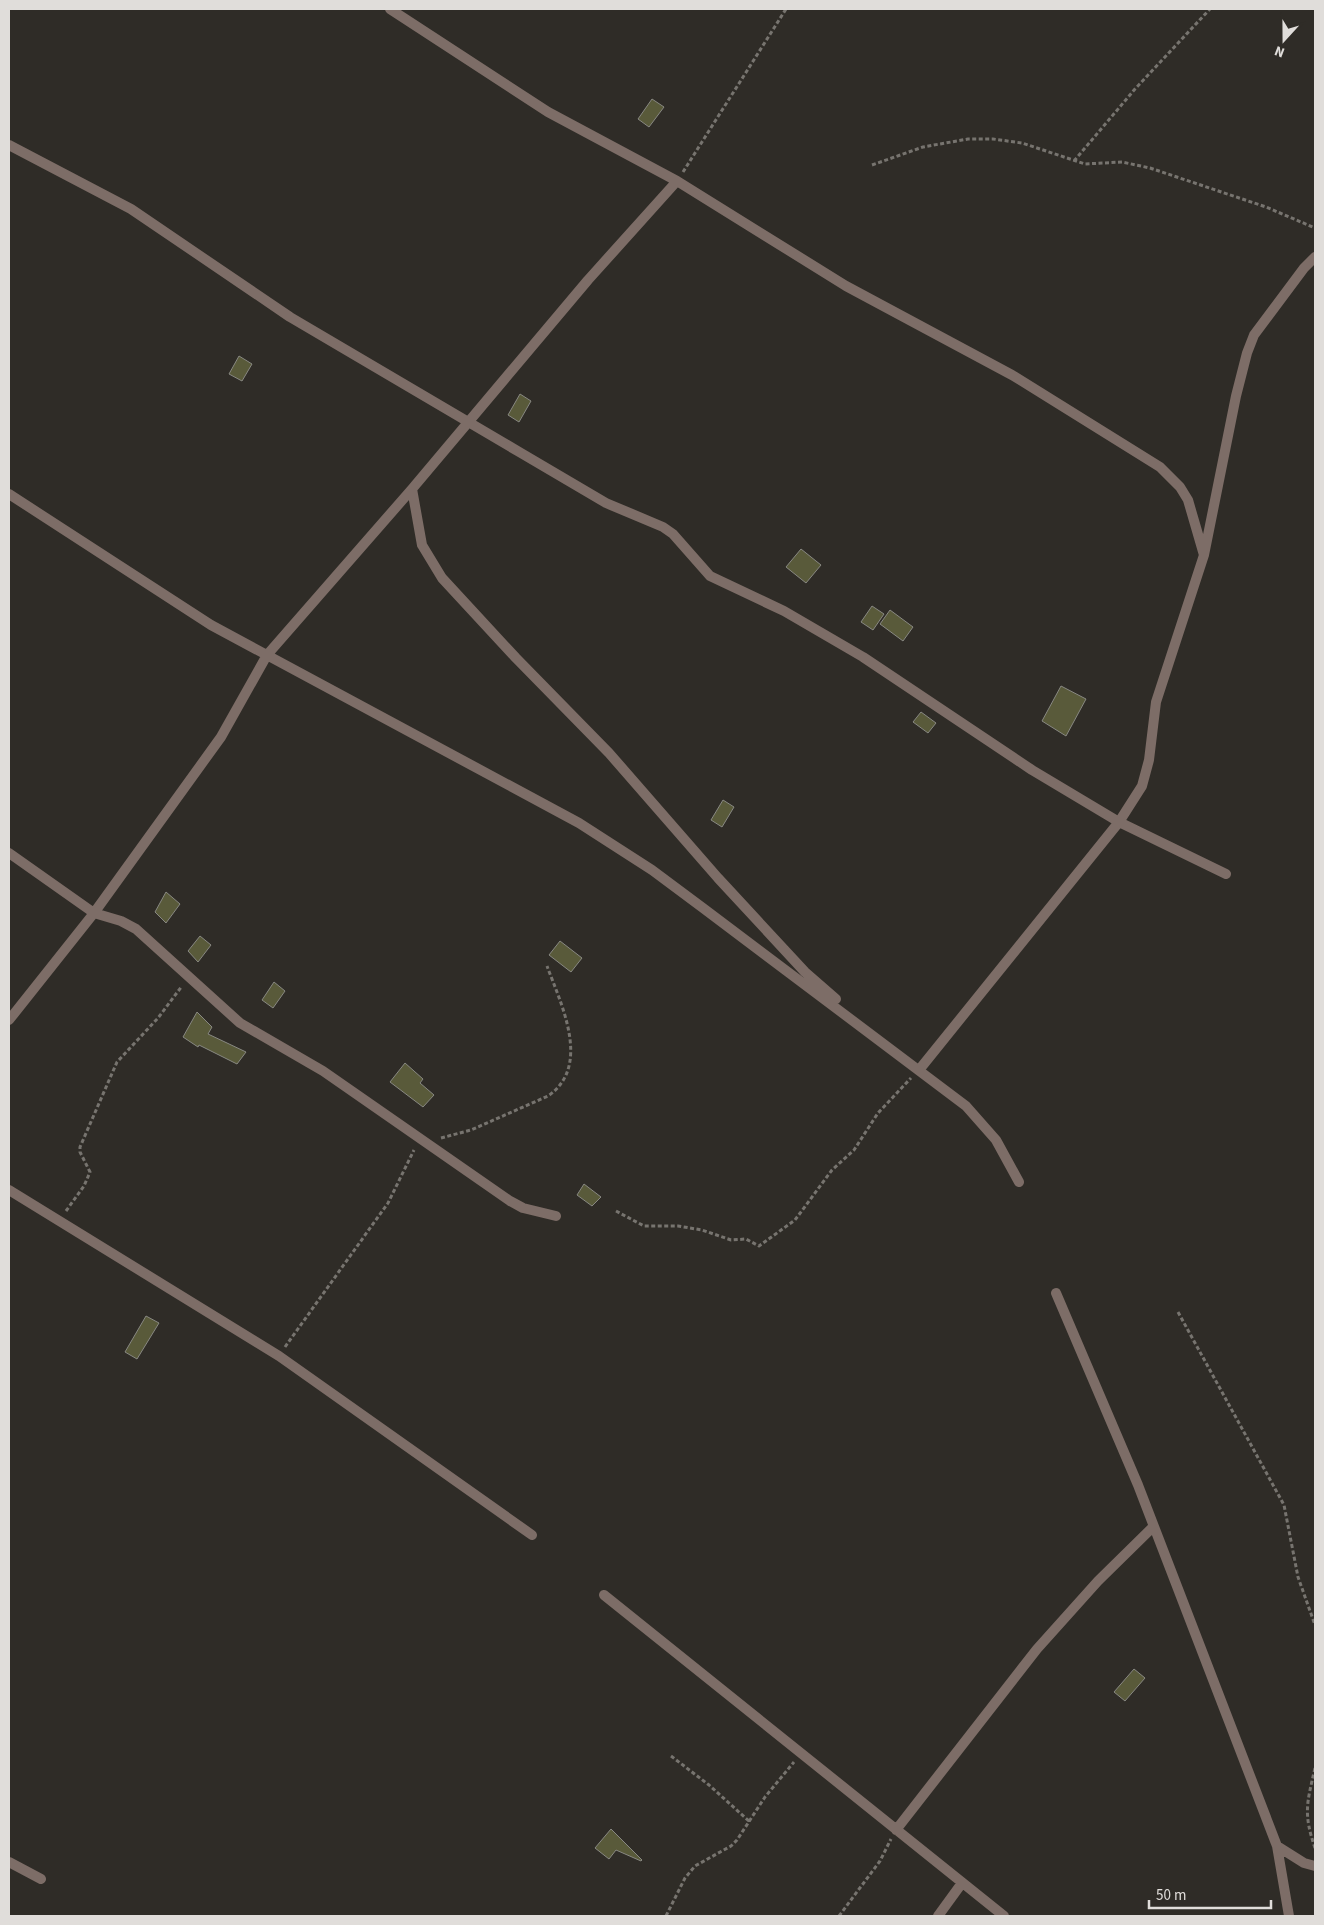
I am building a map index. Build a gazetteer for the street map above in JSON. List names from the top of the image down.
{
  "scale_bar": "50 m",
  "north": "bottom"
}
